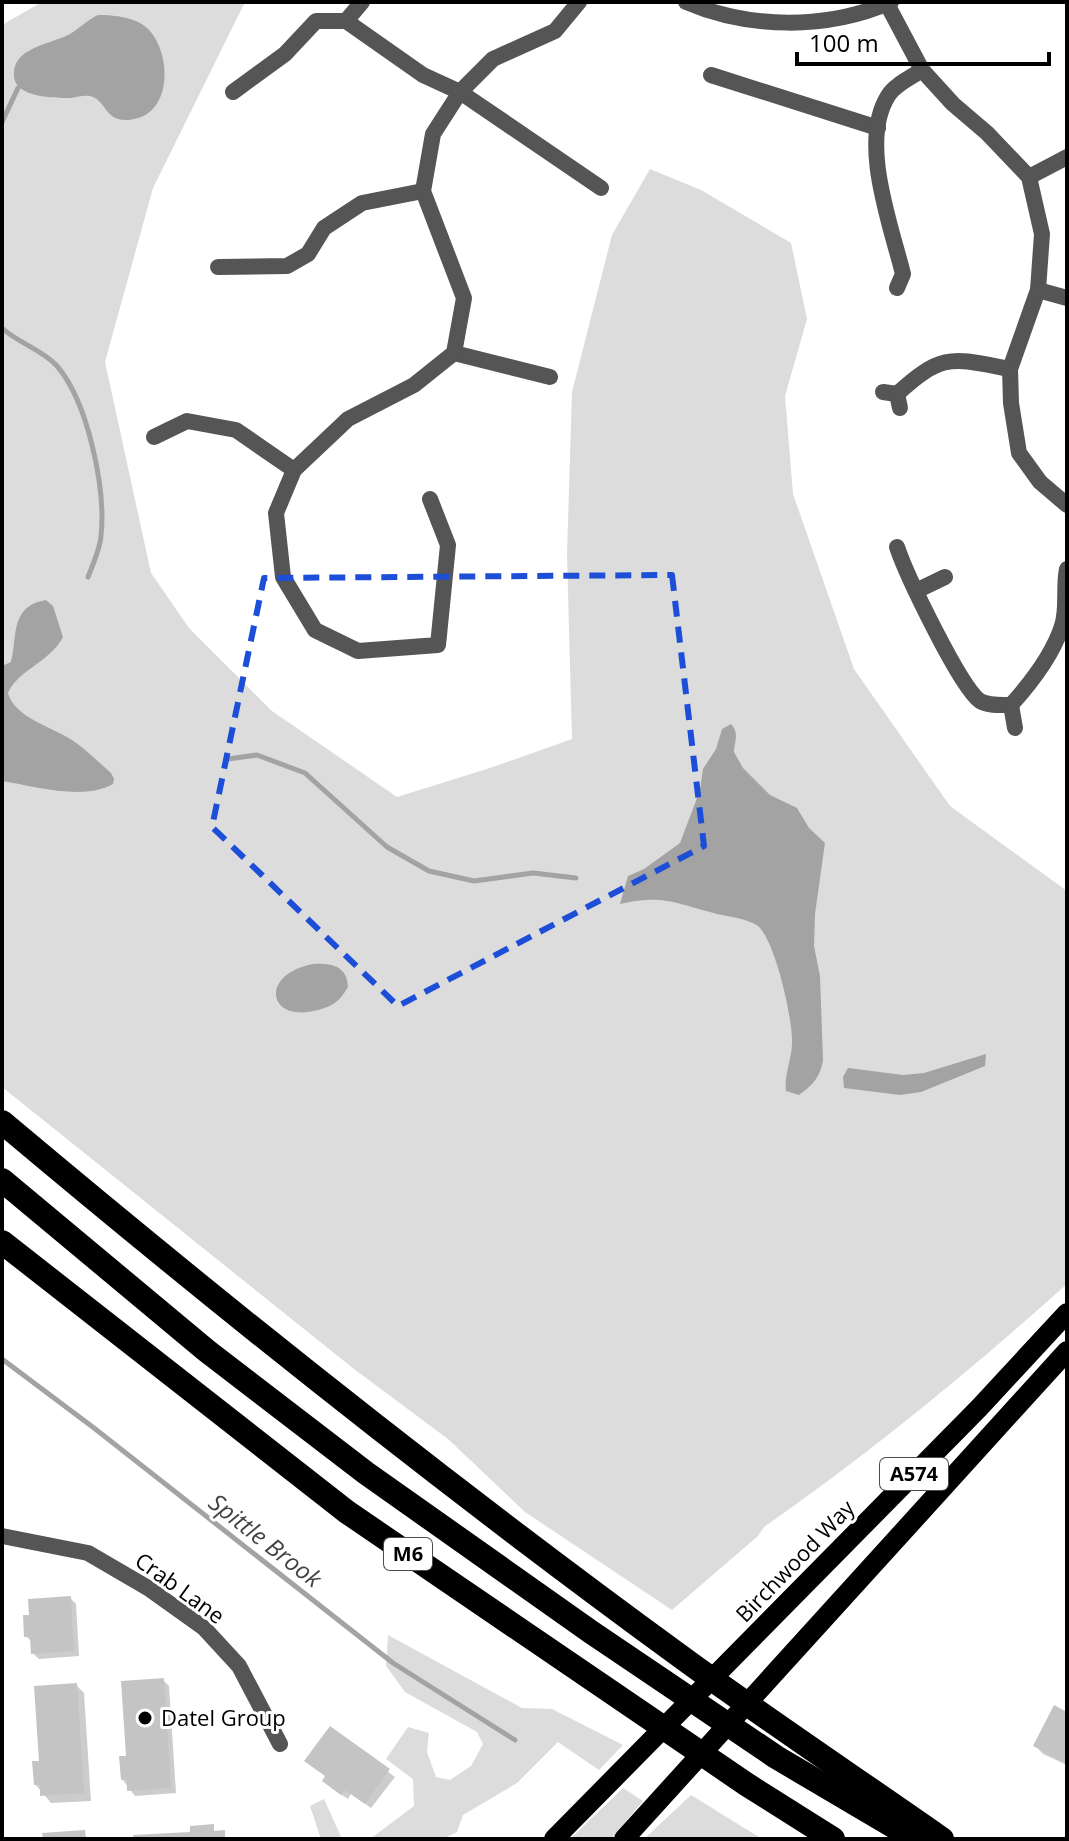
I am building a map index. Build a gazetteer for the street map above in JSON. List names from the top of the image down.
{
  "streets": {
    "highway": ["M6"],
    "main road": ["A574", "Birchwood Way"],
    "street": ["Crab Lane"]
  },
  "water": ["Spittle Brook"],
  "places": ["Datel Group"],
  "scale_bar": "100 m"
}
